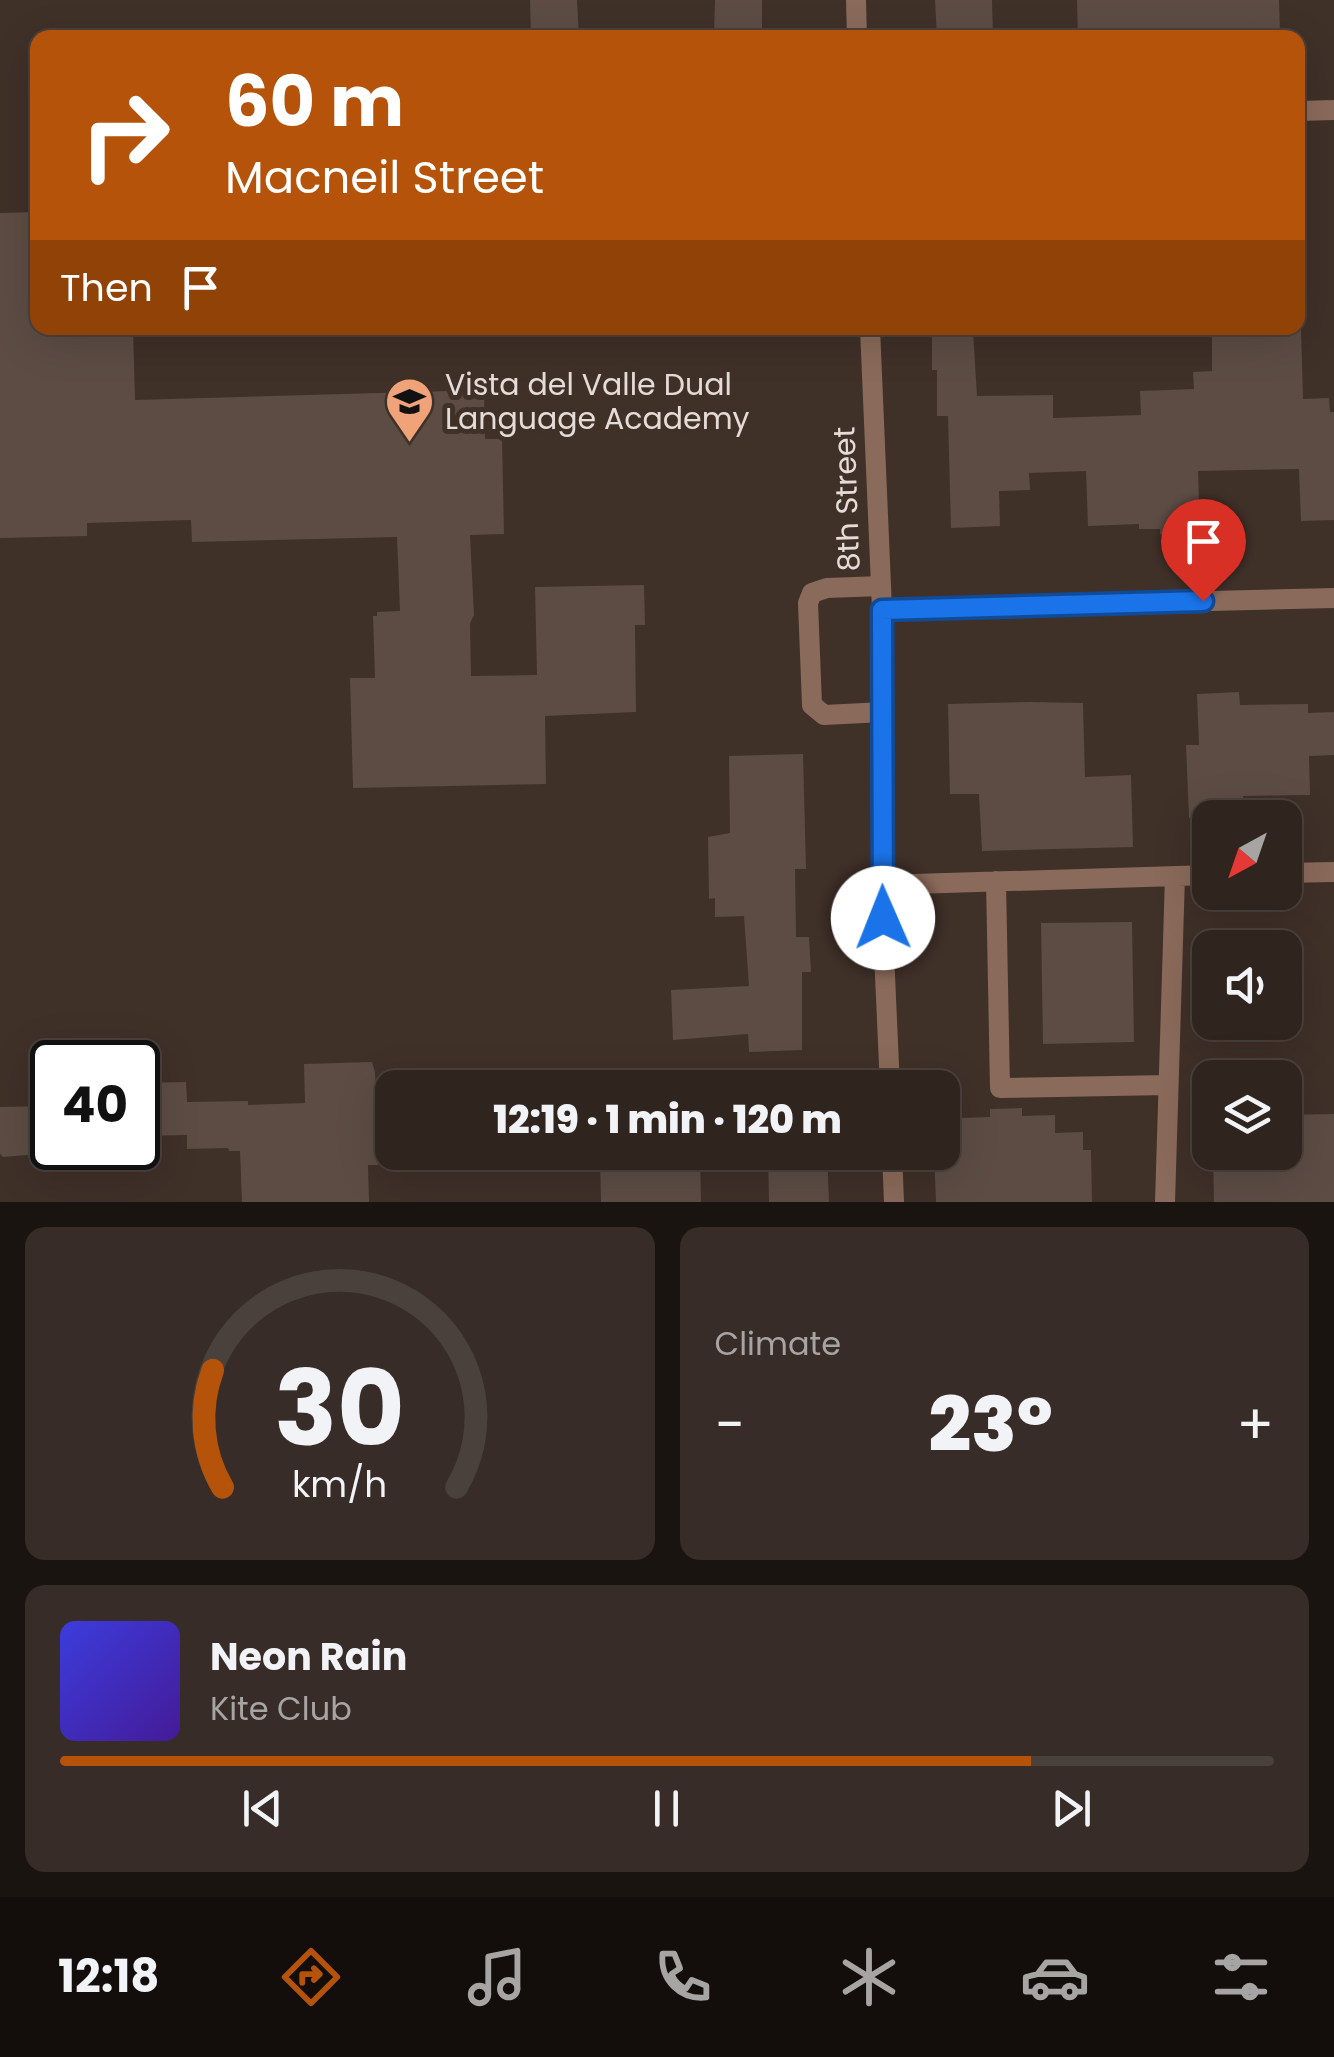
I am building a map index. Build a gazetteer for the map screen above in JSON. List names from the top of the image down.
{
  "streets": {
    "street": ["8th Street"]
  },
  "places": {
    "school or university": ["Vista del Valle Dual Language Academy"]
  },
  "north": "bottom left",
  "page": {
    "turn": ["60 m", "Macneil Street"],
    "then": "Then",
    "limit": "40",
    "trip": "12:19 · 1 min · 120 m",
    "tile": "Climate",
    "heat": ["−", "23°", "+"],
    "song": ["Neon Rain", "Kite Club"],
    "tabs": "12:18",
    "gauge": ["30", "km/h"]
  }
}
